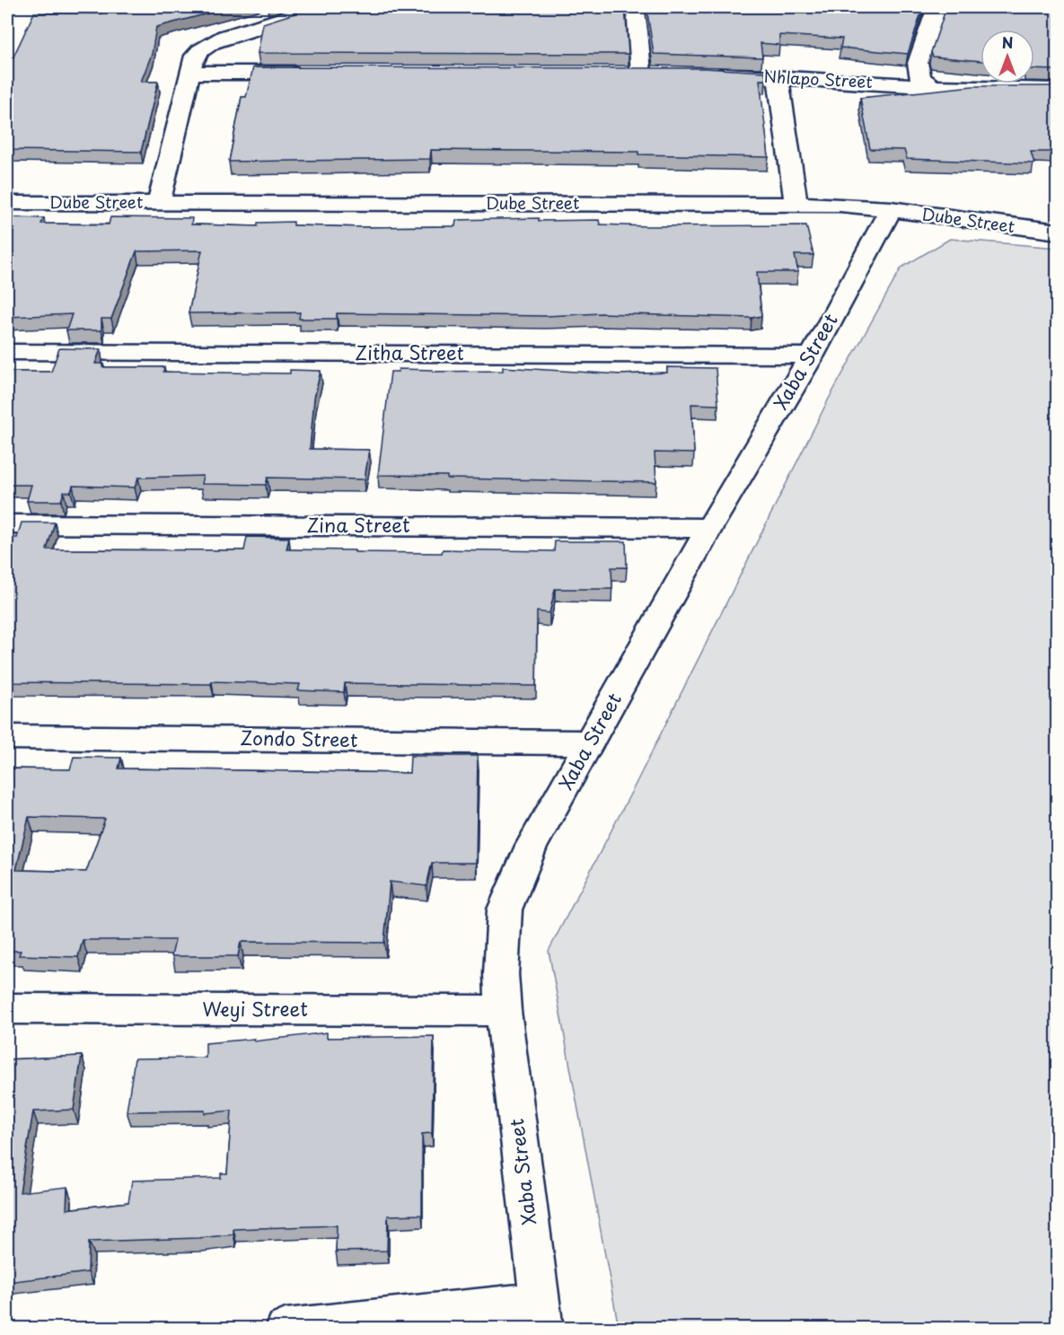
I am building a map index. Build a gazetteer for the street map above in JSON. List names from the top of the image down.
{
  "streets": {
    "street": [
      "Nhlapo Street",
      "Dube Street",
      "Zitha Street",
      "Xaba Street",
      "Zina Street",
      "Zondo Street",
      "Weyi Street"
    ]
  },
  "crossings": [
    ["Dube Street", "Xaba Street"],
    ["Zitha Street", "Xaba Street"],
    ["Xaba Street", "Zina Street"],
    ["Xaba Street", "Zondo Street"],
    ["Xaba Street", "Weyi Street"]
  ],
  "north": "top"
}
